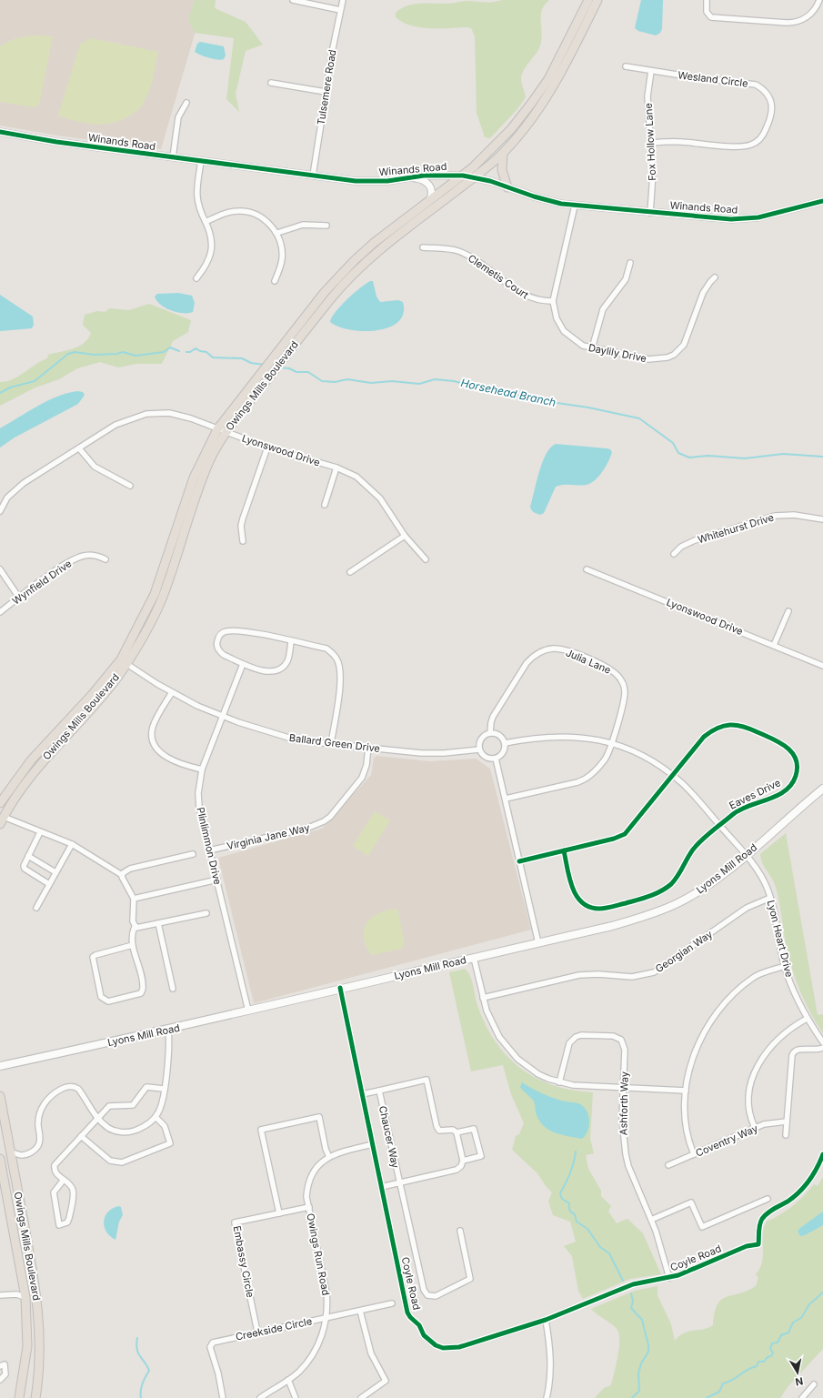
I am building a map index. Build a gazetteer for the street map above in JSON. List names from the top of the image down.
{
  "streets": {
    "main road": ["Owings Mills Boulevard", "Lyons Mill Road"],
    "street": [
      "Wesland Circle",
      "Tulsemere Road",
      "Winands Road",
      "Fox Hollow Lane",
      "Clemetis Court",
      "Daylily Drive",
      "Lyonswood Drive",
      "Whitehurst Drive",
      "Wynfield Drive",
      "Julia Lane",
      "Ballard Green Drive",
      "Eaves Drive",
      "Virginia Jane Way",
      "Plinlimmon Drive",
      "Lyon Heart Drive",
      "Georgian Way",
      "Ashforth Way",
      "Chaucer Way",
      "Coventry Way",
      "Owings Run Road",
      "Coyle Road",
      "Embassy Circle",
      "Creekside Circle"
    ]
  },
  "crossings": [
    ["Wesland Circle", "Fox Hollow Lane"],
    ["Tulsemere Road", "Winands Road"],
    ["Winands Road", "Fox Hollow Lane"],
    ["Winands Road", "Daylily Drive"],
    ["Winands Road", "Owings Mills Boulevard"],
    ["Clemetis Court", "Daylily Drive"],
    ["Owings Mills Boulevard", "Lyonswood Drive"],
    ["Owings Mills Boulevard", "Ballard Green Drive"],
    ["Julia Lane", "Ballard Green Drive"],
    ["Ballard Green Drive", "Virginia Jane Way"],
    ["Ballard Green Drive", "Plinlimmon Drive"],
    ["Virginia Jane Way", "Plinlimmon Drive"],
    ["Plinlimmon Drive", "Lyons Mill Road"],
    ["Lyons Mill Road", "Lyon Heart Drive"],
    ["Lyons Mill Road", "Coyle Road"],
    ["Lyon Heart Drive", "Georgian Way"],
    ["Ashforth Way", "Coyle Road"],
    ["Owings Run Road", "Coyle Road"],
    ["Owings Run Road", "Embassy Circle"],
    ["Owings Run Road", "Creekside Circle"],
    ["Embassy Circle", "Creekside Circle"]
  ],
  "water": ["Horsehead Branch"],
  "north": "bottom"
}
